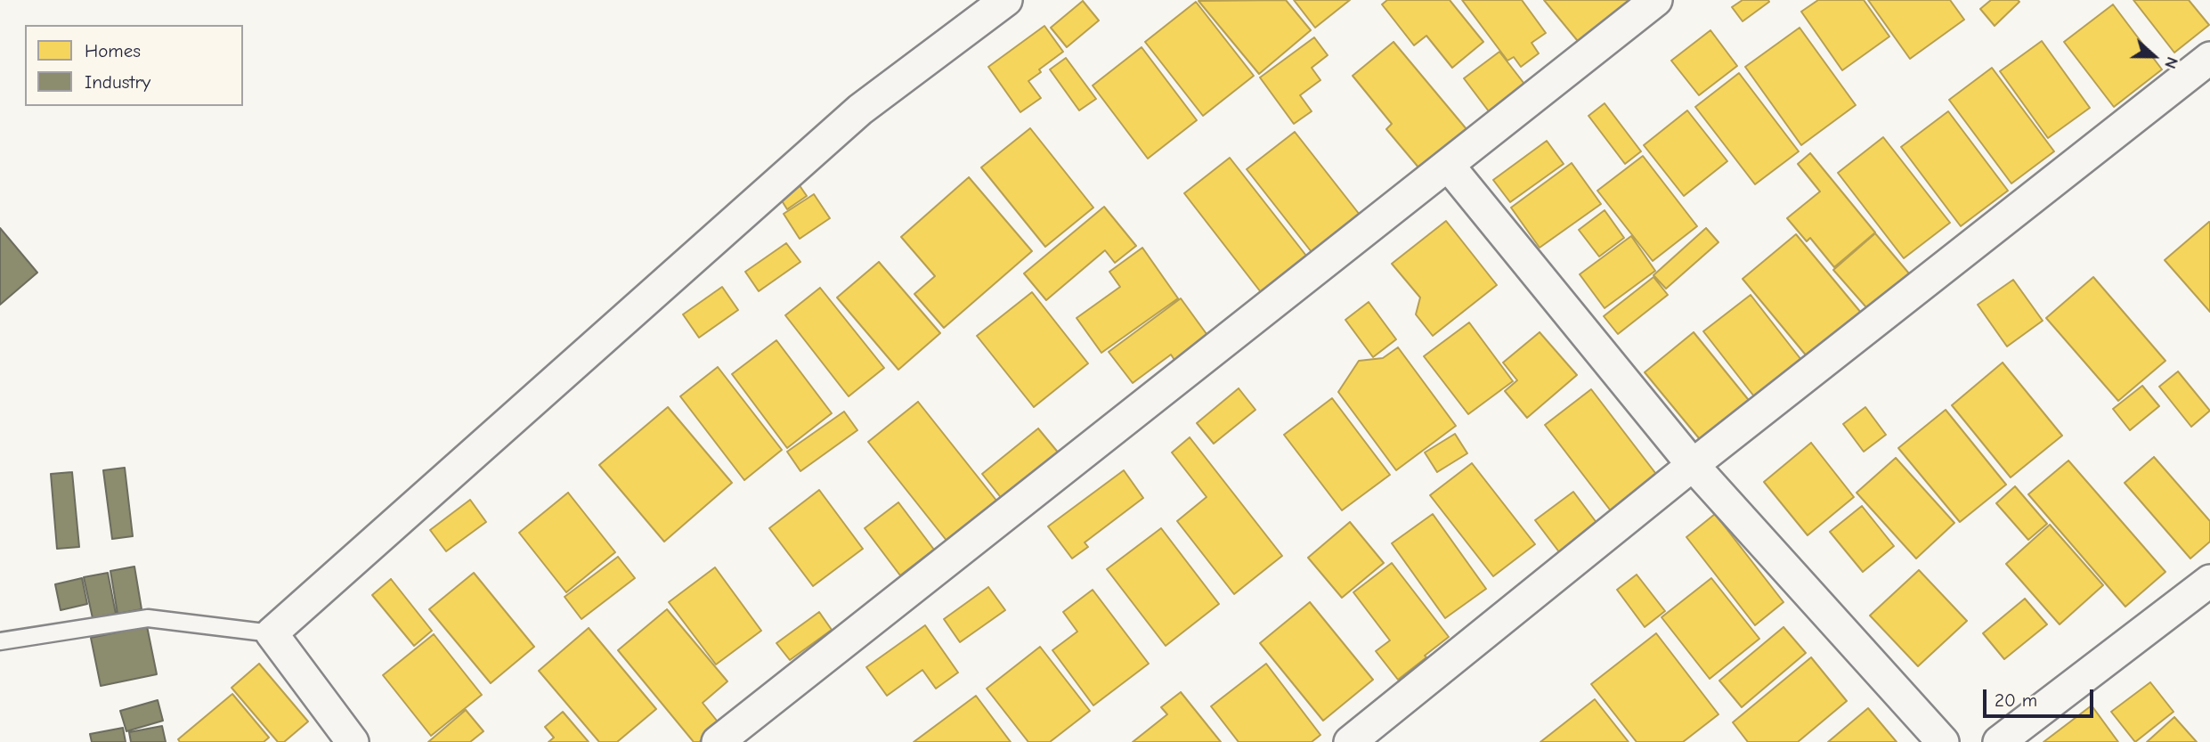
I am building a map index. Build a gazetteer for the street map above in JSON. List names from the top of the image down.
{
  "legend": ["Homes", "Industry"],
  "scale_bar": "20 m",
  "north": "right"
}
